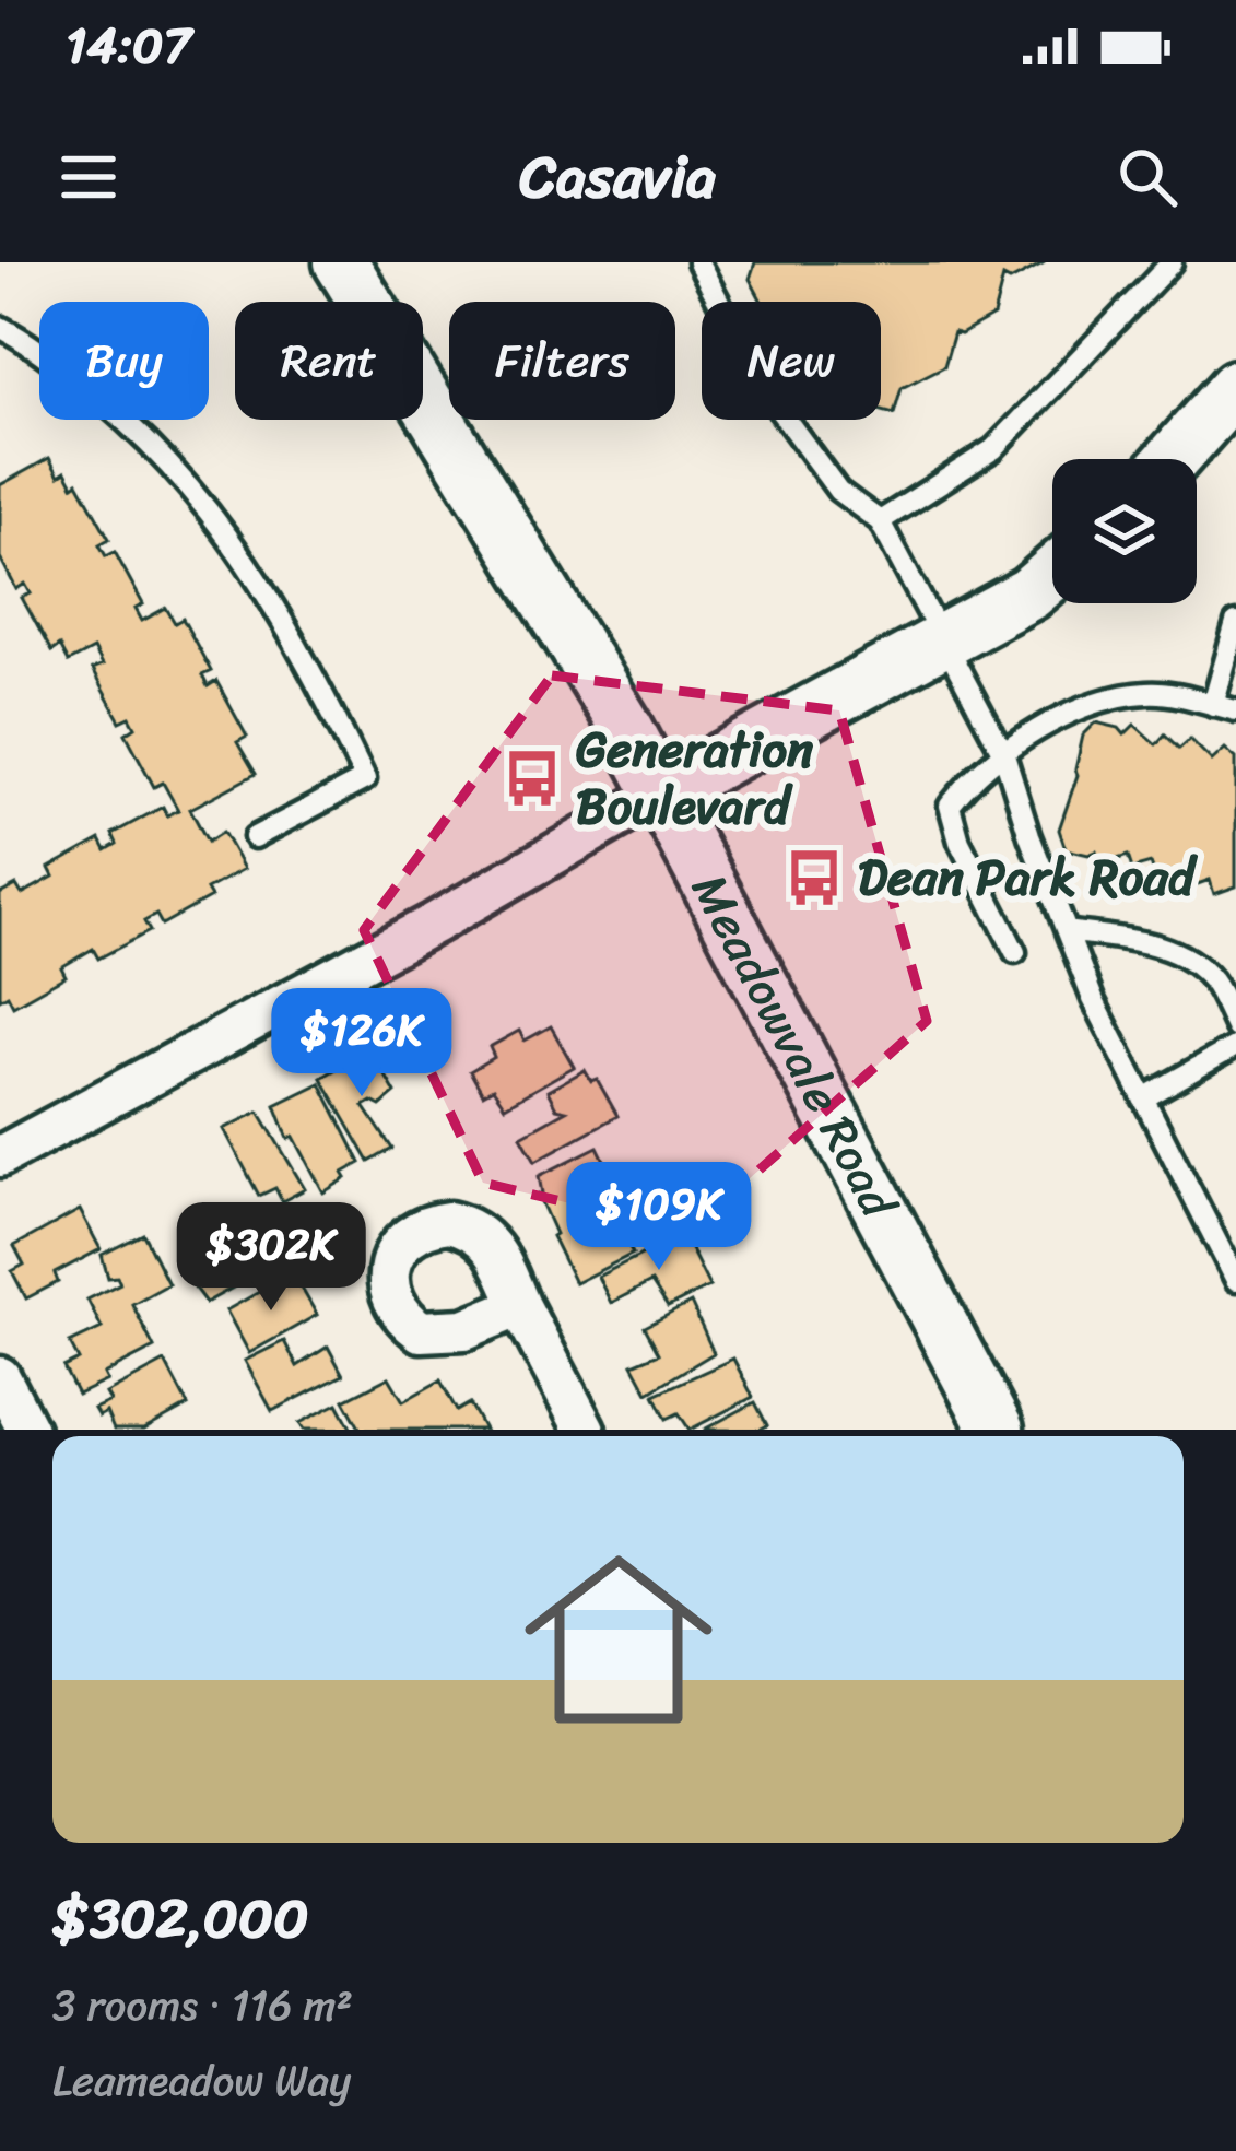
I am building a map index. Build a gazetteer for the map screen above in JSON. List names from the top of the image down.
{
  "streets": {
    "main road": ["Meadowvale Road"]
  },
  "places": {
    "bus stop": ["Generation Boulevard", "Dean Park Road"]
  },
  "page": {
    "status": "14:07",
    "header": "Casavia",
    "chip": [
      "Buy",
      "Rent",
      "Filters",
      "New"
    ],
    "price": ["$126K", "$109K", "$302K"],
    "list": [
      {
        "name": "$302,000",
        "note": "3 rooms · 116 m² · Leameadow Way"
      }
    ]
  }
}
